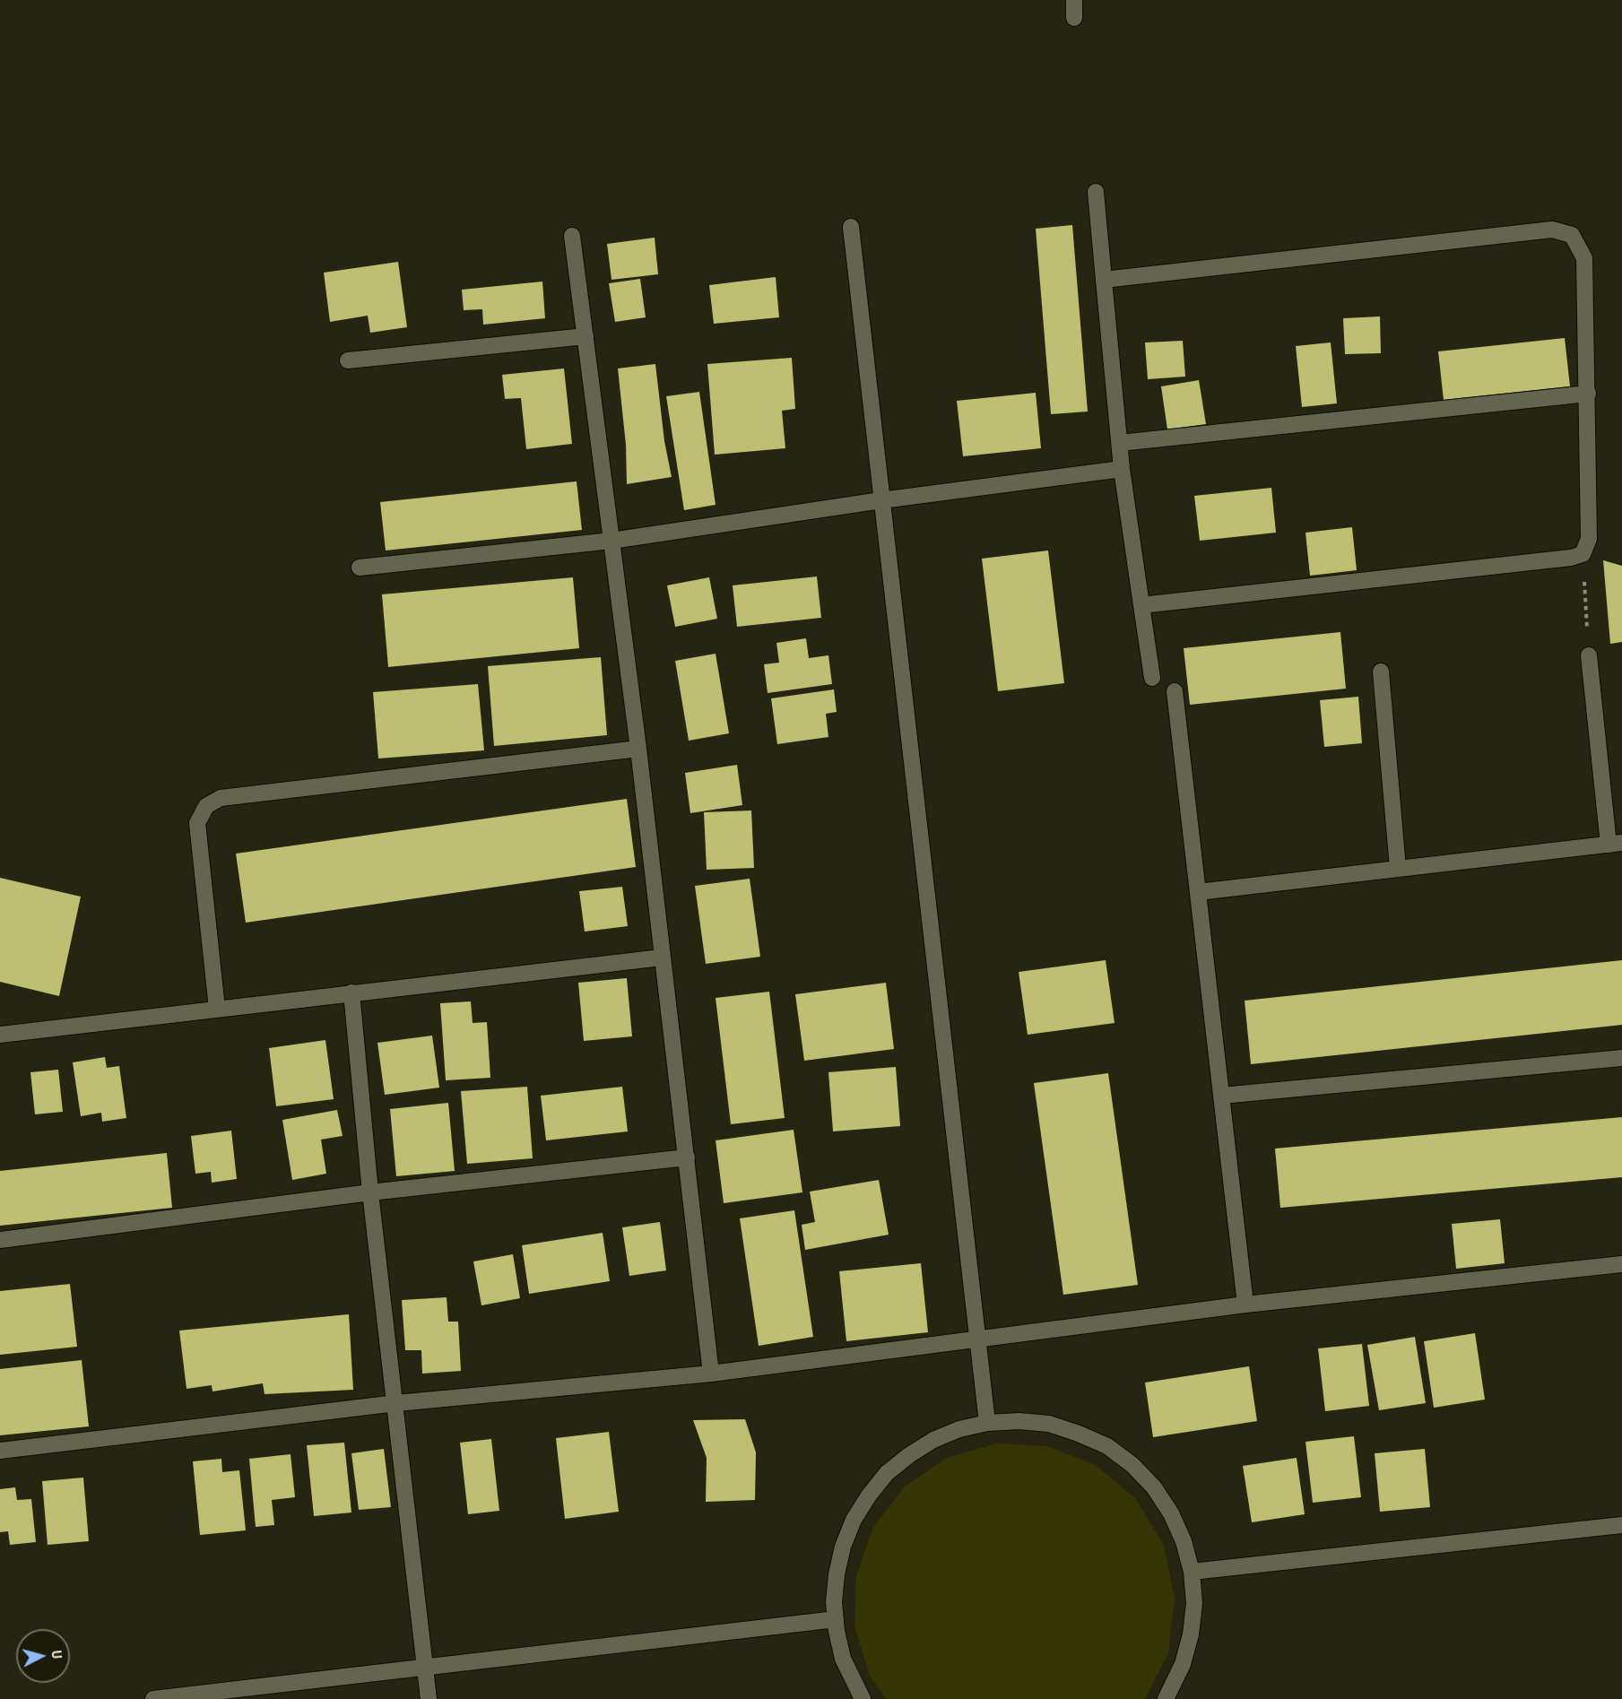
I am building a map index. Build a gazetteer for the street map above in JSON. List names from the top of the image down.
{
  "north": "right"
}
